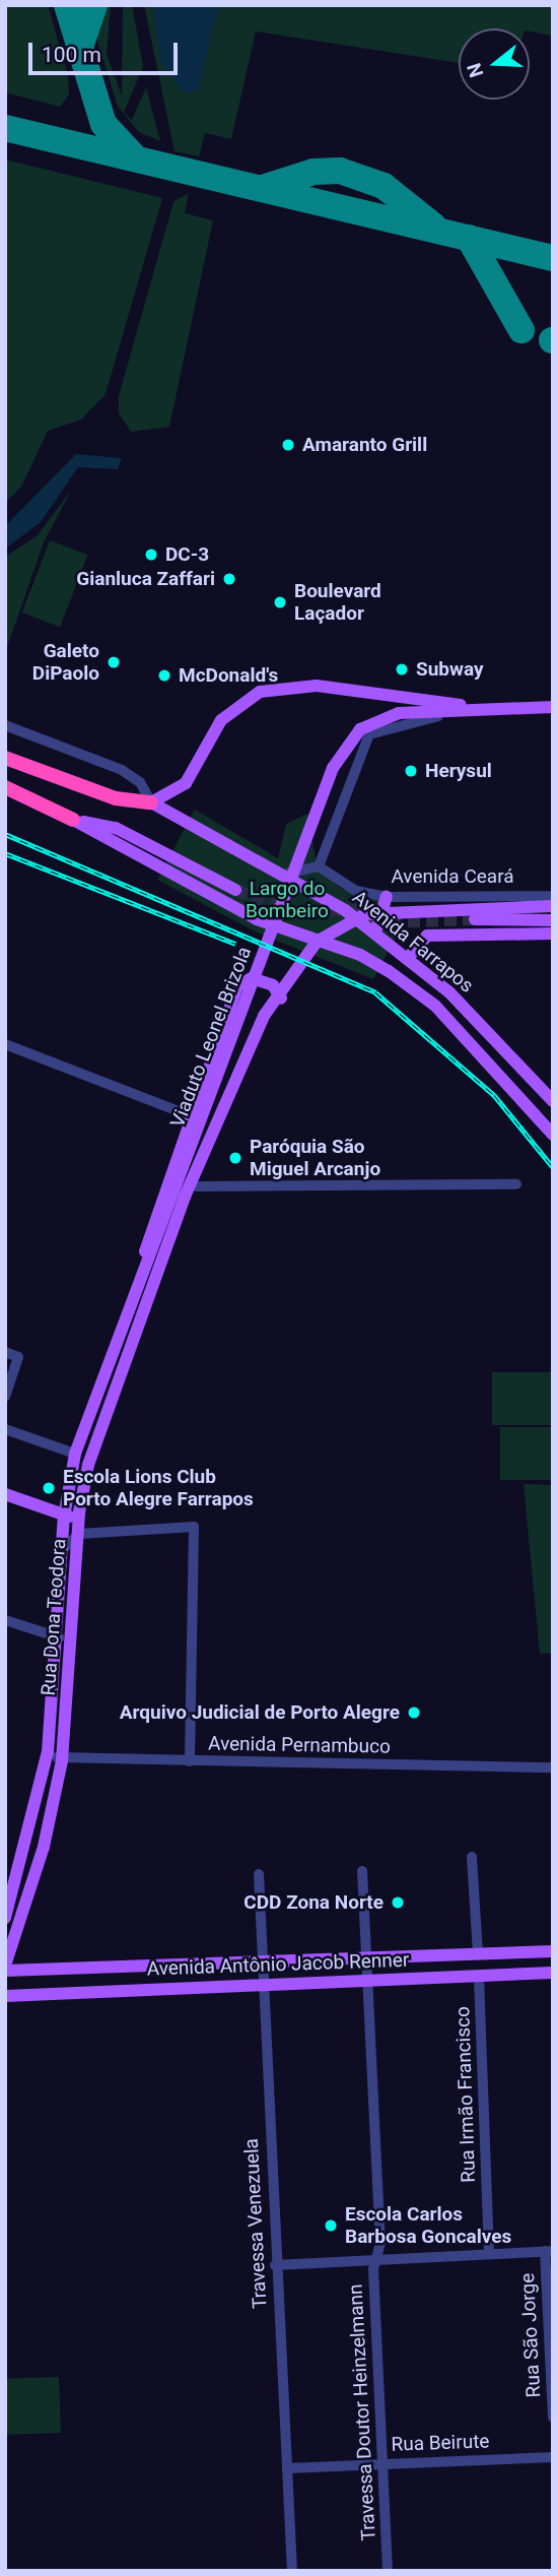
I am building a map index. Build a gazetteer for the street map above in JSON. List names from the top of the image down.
{
  "streets": {
    "main road": [
      "Avenida Farrapos",
      "Viaduto Leonel Brizola",
      "Rua Dona Teodora",
      "Avenida Antônio Jacob Renner"
    ],
    "street": [
      "Avenida Ceará",
      "Avenida Pernambuco",
      "Rua Irmão Francisco",
      "Travessa Venezuela",
      "Rua São Jorge",
      "Travessa Doutor Heinzelmann",
      "Rua Beirute"
    ]
  },
  "crossings": [
    ["Viaduto Leonel Brizola", "Rua Dona Teodora"],
    ["Rua Dona Teodora", "Avenida Pernambuco"],
    ["Rua Dona Teodora", "Avenida Antônio Jacob Renner"],
    ["Avenida Antônio Jacob Renner", "Rua Irmão Francisco"],
    ["Avenida Antônio Jacob Renner", "Travessa Venezuela"],
    ["Avenida Antônio Jacob Renner", "Travessa Doutor Heinzelmann"],
    ["Travessa Venezuela", "Rua Beirute"],
    ["Travessa Doutor Heinzelmann", "Rua Beirute"]
  ],
  "parks": ["Largo do Bombeiro"],
  "places": [
    "Amaranto Grill",
    "DC-3",
    "Gianluca Zaffari",
    "Boulevard Laçador",
    "Galeto DiPaolo",
    "Subway",
    "McDonald's",
    "Herysul",
    "Paróquia São Miguel Arcanjo",
    "Escola Lions Club Porto Alegre Farrapos",
    "Arquivo Judicial de Porto Alegre",
    "CDD Zona Norte",
    "Escola Carlos Barbosa Goncalves"
  ],
  "scale_bar": "100 m",
  "north": "left"
}
